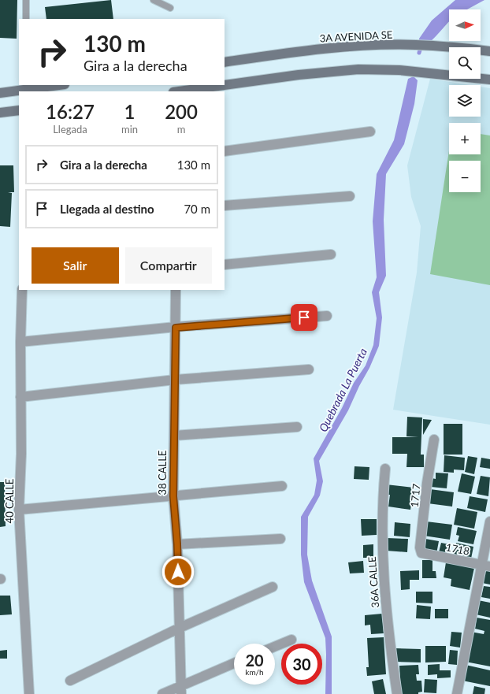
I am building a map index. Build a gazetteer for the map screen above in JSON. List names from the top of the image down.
{
  "streets": {
    "street": [
      "3A AVENIDA SE",
      "38 CALLE",
      "1717",
      "40 CALLE",
      "1718",
      "36A CALLE"
    ]
  },
  "crossings": [
    ["1717", "1718"]
  ],
  "water": ["Quebrada La Puerta"],
  "north": "right",
  "page": {
    "map_buttons": ["+", "−"],
    "turn": ["130 m", "Gira a la derecha"],
    "eta": [
      "16:27",
      "Llegada",
      "1",
      "min",
      "200",
      "m"
    ],
    "list": [
      {
        "name": "Gira a la derecha",
        "value": "130 m"
      },
      {
        "name": "Llegada al destino",
        "value": "70 m"
      }
    ],
    "buttons": ["Salir", "Compartir"],
    "speed": "20 km/h",
    "limit": "30"
  }
}
